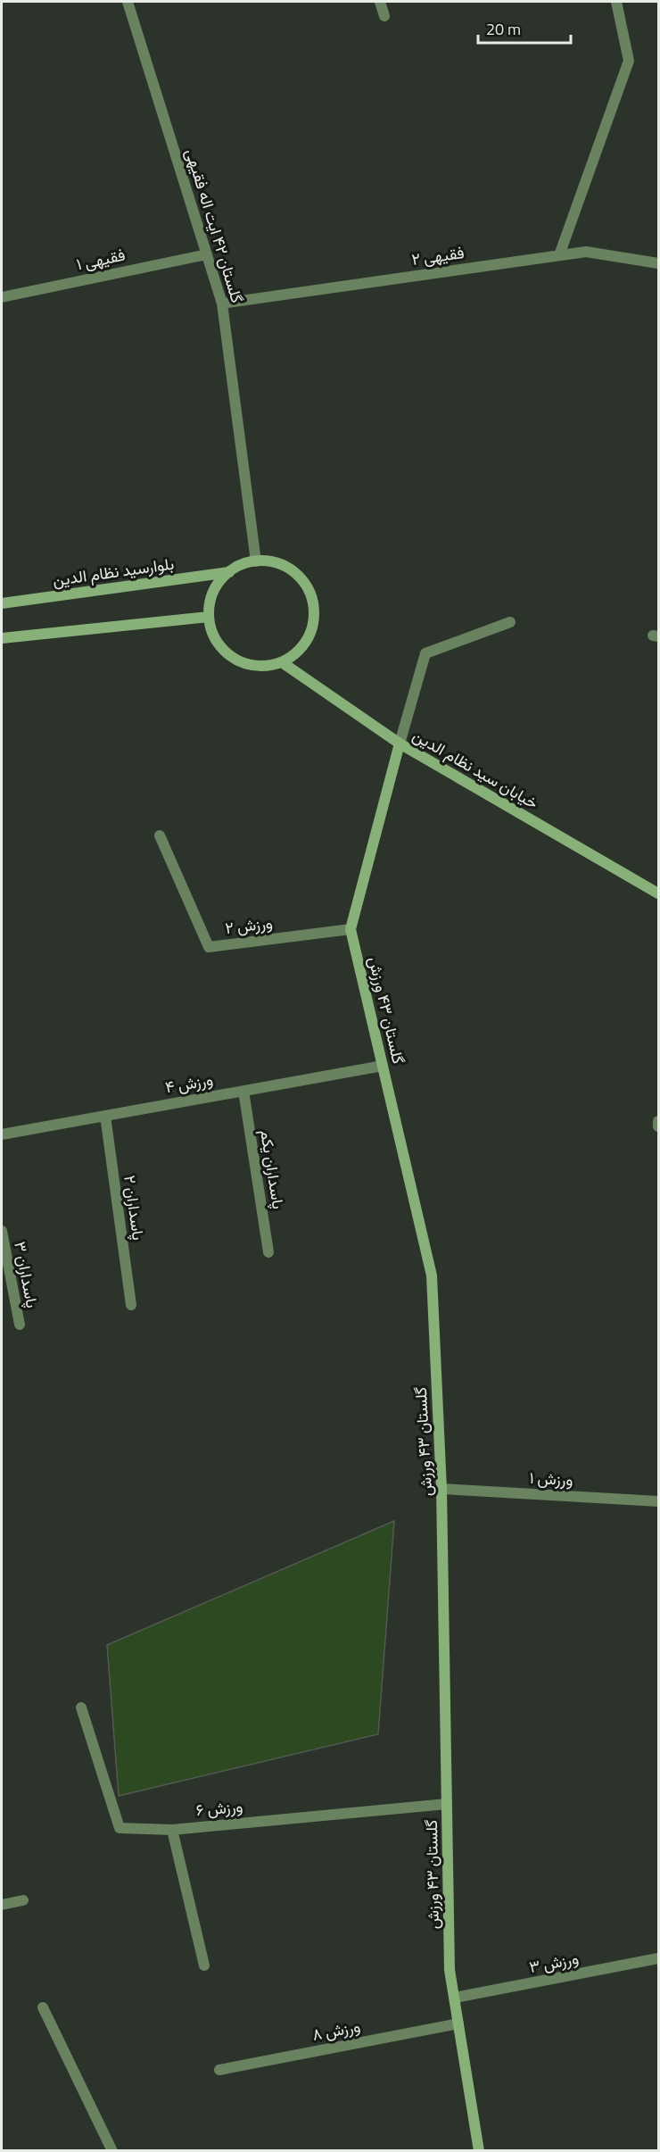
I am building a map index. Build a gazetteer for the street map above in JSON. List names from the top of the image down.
{
  "streets": {
    "street": [
      "گلستان ۴۲ ایت اله فقیهی",
      "فقیهی ۲",
      "فقیهی ۱",
      "بلوارسید نظام الدین",
      "خیابان سید نظام الدین",
      "ورزش ۲",
      "گلستان ۴۳ ورزش",
      "ورزش ۴",
      "پاسداران یکم",
      "پاسداران ۲",
      "پاسداران ۳",
      "ورزش ۱",
      "ورزش ۶",
      "ورزش ۳",
      "ورزش ۸"
    ]
  },
  "crossings": [
    ["گلستان ۴۲ ایت اله فقیهی", "فقیهی ۲"],
    ["گلستان ۴۲ ایت اله فقیهی", "فقیهی ۱"],
    ["گلستان ۴۲ ایت اله فقیهی", "بلوارسید نظام الدین"],
    ["گلستان ۴۲ ایت اله فقیهی", "خیابان سید نظام الدین"],
    ["بلوارسید نظام الدین", "خیابان سید نظام الدین"],
    ["خیابان سید نظام الدین", "گلستان ۴۳ ورزش"],
    ["ورزش ۲", "گلستان ۴۳ ورزش"],
    ["گلستان ۴۳ ورزش", "ورزش ۴"],
    ["گلستان ۴۳ ورزش", "ورزش ۱"],
    ["گلستان ۴۳ ورزش", "ورزش ۶"],
    ["گلستان ۴۳ ورزش", "ورزش ۳"],
    ["گلستان ۴۳ ورزش", "ورزش ۸"],
    ["ورزش ۴", "پاسداران یکم"],
    ["ورزش ۴", "پاسداران ۲"]
  ],
  "scale_bar": "20 m"
}
